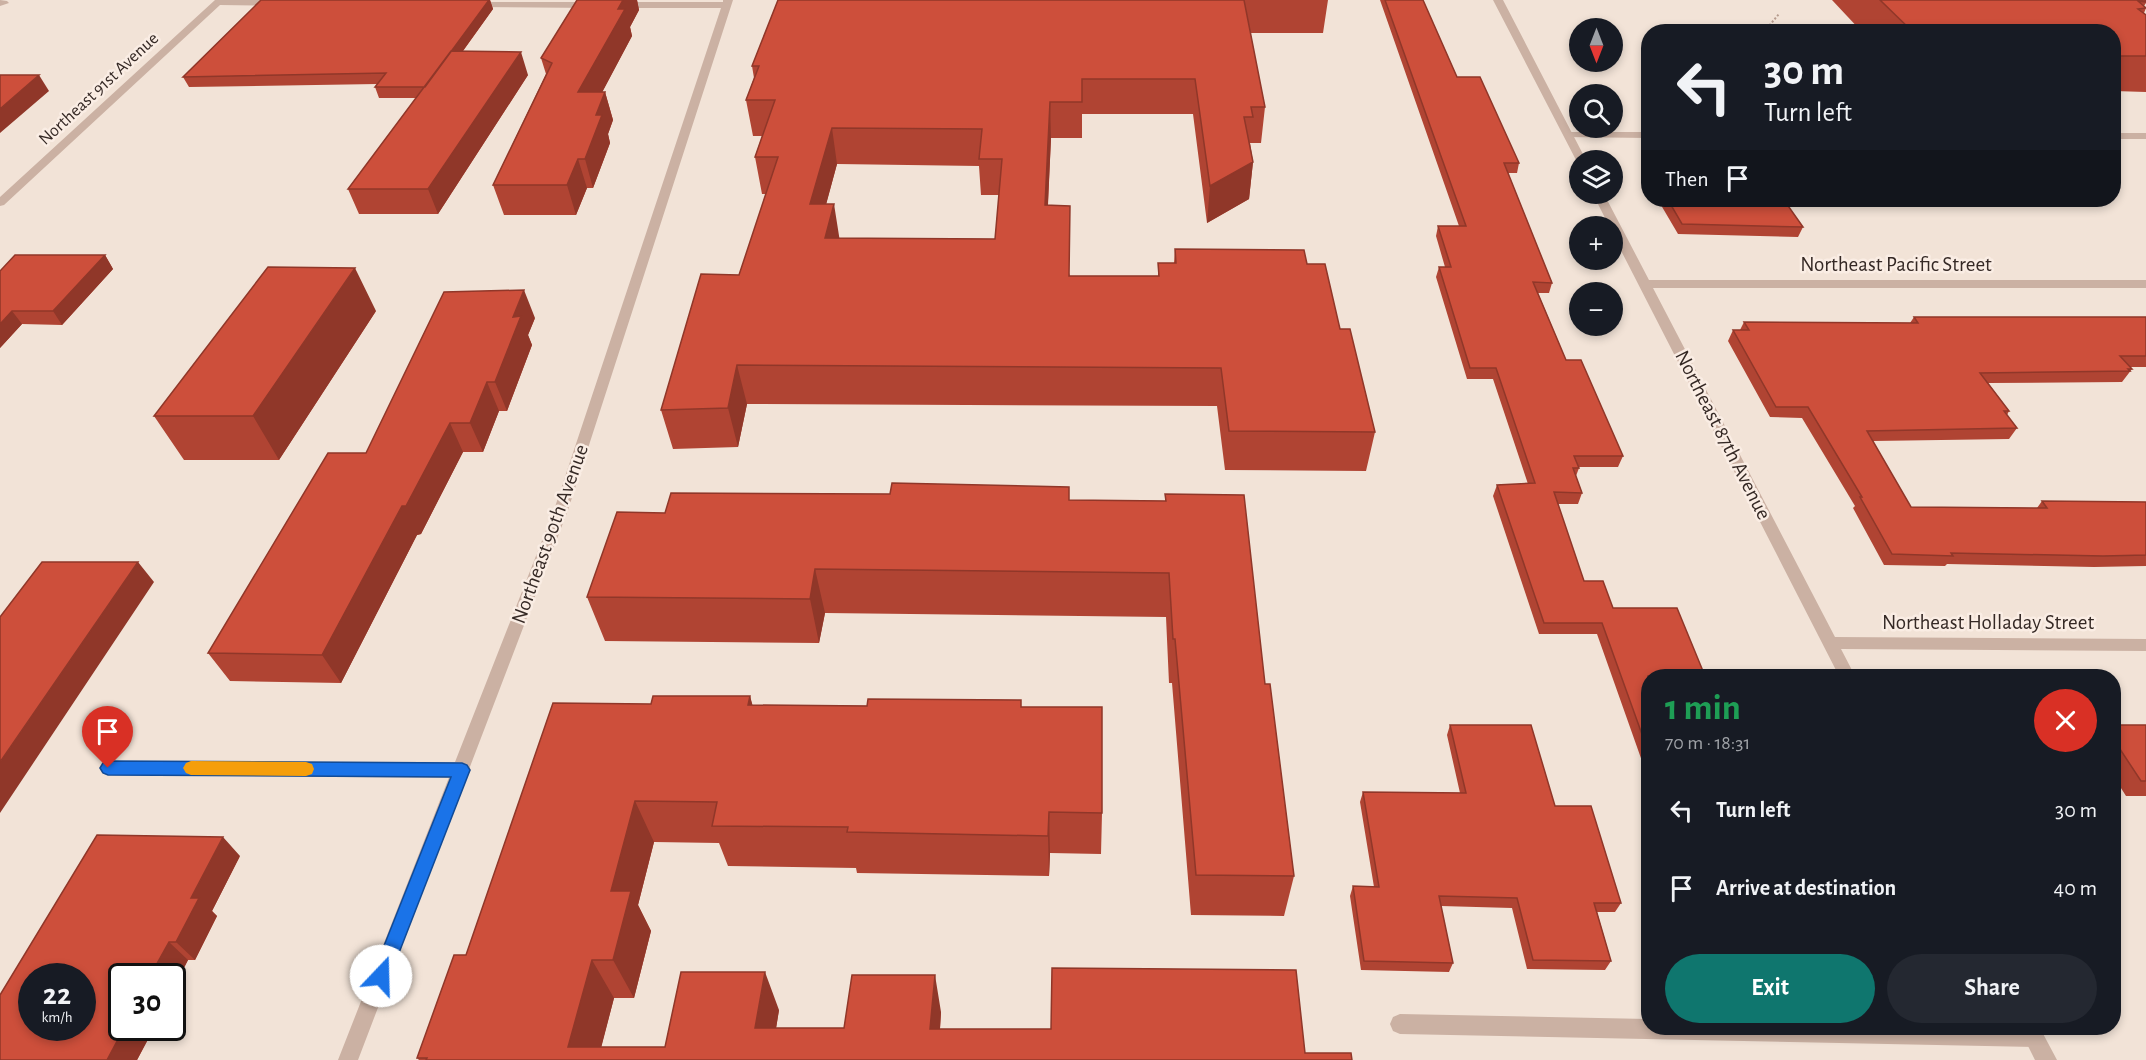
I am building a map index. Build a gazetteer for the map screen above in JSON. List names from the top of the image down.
{
  "streets": {
    "street": [
      "Northeast 91st Avenue",
      "Northeast Pacific Street",
      "Northeast 87th Avenue",
      "Northeast 90th Avenue",
      "Northeast Holladay Street"
    ]
  },
  "crossings": [
    ["Northeast Pacific Street", "Northeast 87th Avenue"],
    ["Northeast 87th Avenue", "Northeast Holladay Street"]
  ],
  "north": "bottom",
  "page": {
    "map_buttons": ["+", "−"],
    "turn": ["30 m", "Turn left"],
    "then": "Then",
    "heading": ["1 min", "70 m · 18:31"],
    "list": [
      {
        "name": "Turn left",
        "value": "30 m"
      },
      {
        "name": "Arrive at destination",
        "value": "40 m"
      }
    ],
    "buttons": ["Exit", "Share"],
    "speed": "22 km/h",
    "limit": "30"
  }
}
